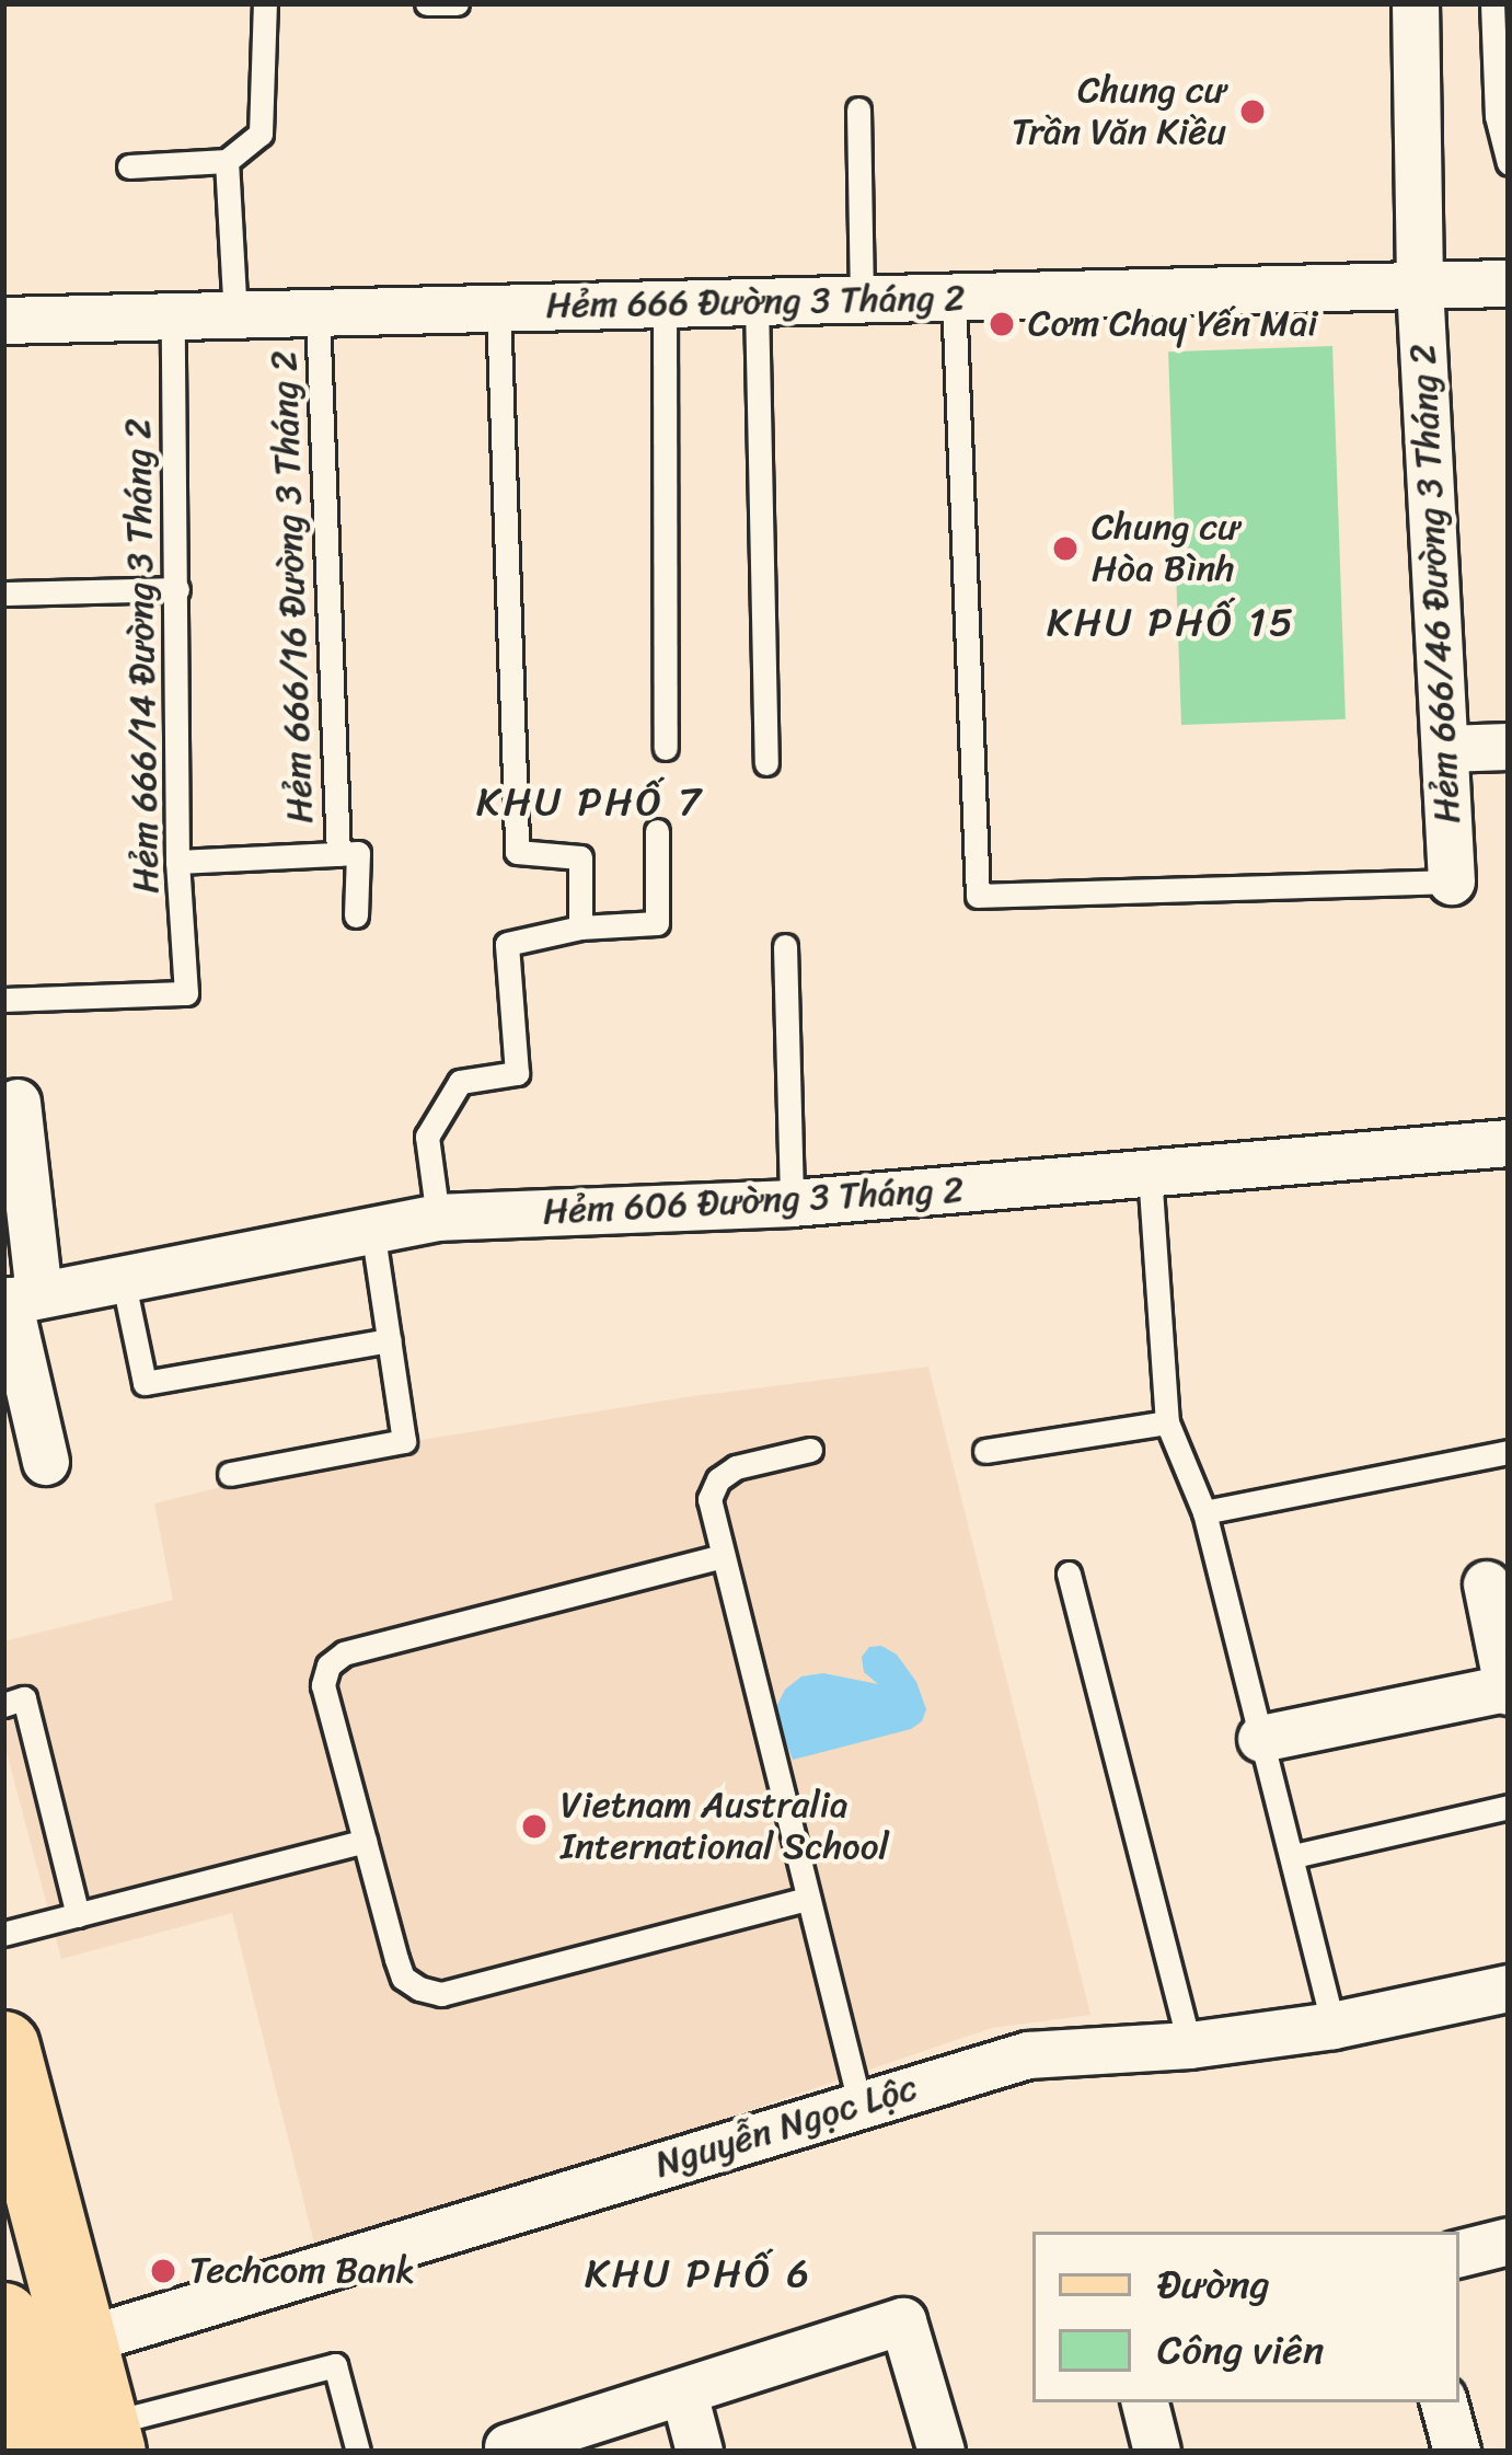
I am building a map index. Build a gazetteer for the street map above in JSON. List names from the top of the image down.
{
  "streets": {
    "street": [
      "Hẻm 666 Đường 3 Tháng 2",
      "Hẻm 666/46 Đường 3 Tháng 2",
      "Hẻm 606 Đường 3 Tháng 2",
      "Nguyễn Ngọc Lộc"
    ],
    "lane": ["Hẻm 666/16 Đường 3 Tháng 2", "Hẻm 666/14 Đường 3 Tháng 2"]
  },
  "crossings": [
    ["Hẻm 666 Đường 3 Tháng 2", "Hẻm 666/46 Đường 3 Tháng 2"],
    ["Hẻm 666 Đường 3 Tháng 2", "Hẻm 666/16 Đường 3 Tháng 2"],
    ["Hẻm 666 Đường 3 Tháng 2", "Hẻm 666/14 Đường 3 Tháng 2"],
    ["Hẻm 666/16 Đường 3 Tháng 2", "Hẻm 666/14 Đường 3 Tháng 2"]
  ],
  "districts": ["KHU PHỐ 15", "KHU PHỐ 7", "KHU PHỐ 6"],
  "places": [
    "Chung cư Trần Văn Kiều",
    "Cơm Chay Yến Mai",
    "Chung cư Hòa Bình",
    "Vietnam Australia International School",
    "Techcom Bank"
  ],
  "legend": ["Đường", "Công viên"]
}
